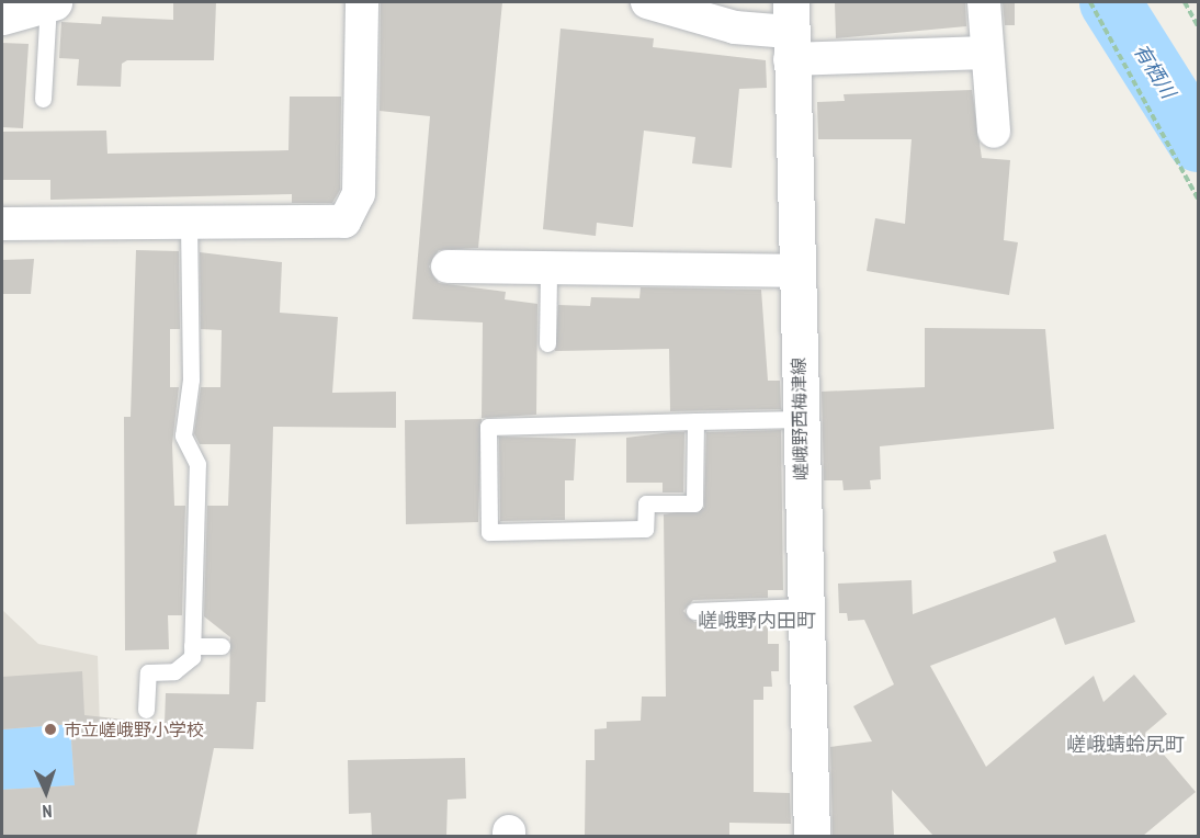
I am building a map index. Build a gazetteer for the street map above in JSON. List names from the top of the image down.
{
  "streets": {
    "main road": ["嵯峨野西梅津線"]
  },
  "districts": ["嵯峨野内田町", "嵯峨蜻蛉尻町"],
  "water": ["有栖川"],
  "places": ["市立嵯峨野小学校"],
  "north": "bottom"
}
